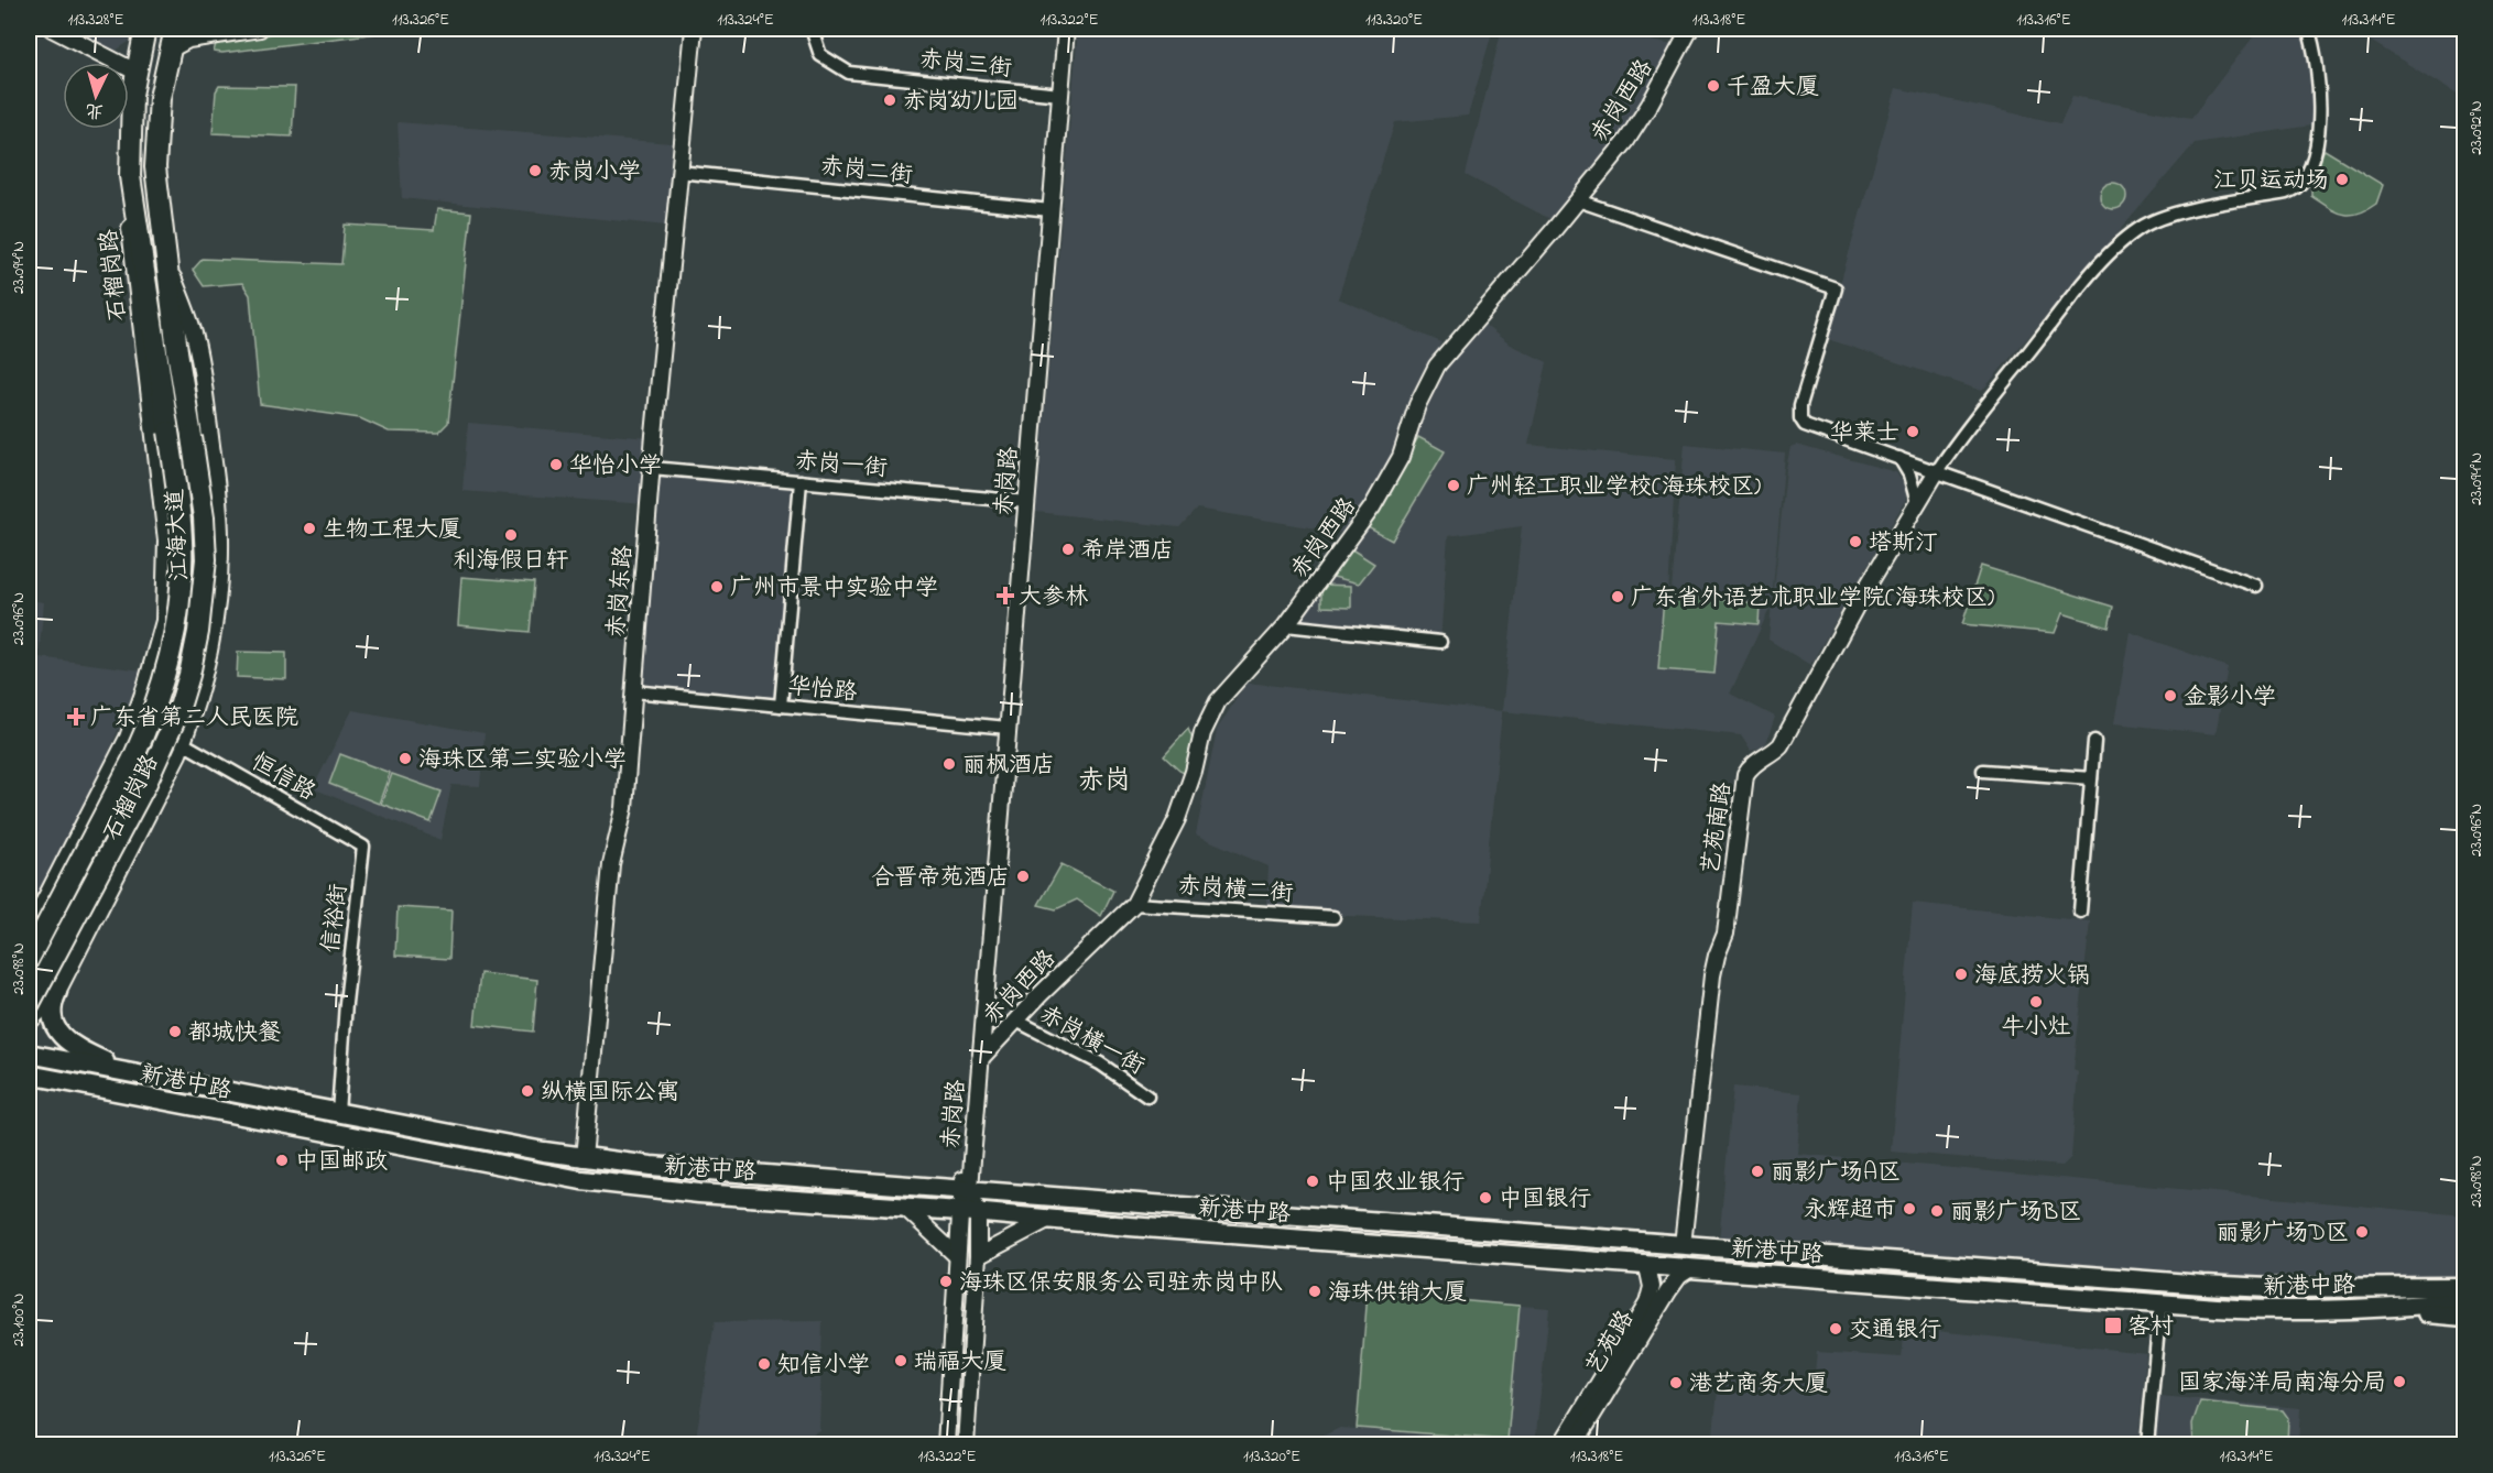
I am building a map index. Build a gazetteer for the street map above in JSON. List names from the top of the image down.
{
  "streets": {
    "highway": ["江海大道"],
    "main road": ["新港中路"],
    "street": [
      "赤岗三街",
      "赤岗西路",
      "赤岗二街",
      "石榴岗路",
      "赤岗一街",
      "赤岗路",
      "赤岗东路",
      "华怡路",
      "恒信路",
      "艺苑南路",
      "赤岗横二街",
      "信裕街",
      "赤岗横一街",
      "艺苑路"
    ]
  },
  "crossings": [
    ["赤岗三街", "赤岗路"],
    ["赤岗西路", "赤岗路"],
    ["赤岗西路", "赤岗横二街"],
    ["赤岗西路", "赤岗横一街"],
    ["赤岗二街", "赤岗路"],
    ["赤岗二街", "赤岗东路"],
    ["石榴岗路", "江海大道"],
    ["石榴岗路", "恒信路"],
    ["赤岗一街", "赤岗路"],
    ["赤岗一街", "赤岗东路"],
    ["赤岗路", "华怡路"],
    ["赤岗路", "新港中路"],
    ["赤岗东路", "华怡路"],
    ["赤岗东路", "新港中路"],
    ["恒信路", "信裕街"],
    ["艺苑南路", "新港中路"],
    ["信裕街", "新港中路"],
    ["新港中路", "艺苑路"]
  ],
  "districts": ["赤岗"],
  "places": {
    "other": [
      "千盈大厦",
      "赤岗幼儿园",
      "赤岗小学",
      "江贝运动场",
      "华莱士",
      "华怡小学",
      "广州轻工职业学校(海珠校区)",
      "生物工程大厦",
      "利海假日轩",
      "塔斯汀",
      "希岸酒店",
      "广州市景中实验中学",
      "广东省外语艺术职业学院(海珠校区)",
      "金影小学",
      "海珠区第二实验小学",
      "丽枫酒店",
      "合晋帝苑酒店",
      "海底捞火锅",
      "牛小灶",
      "都城快餐",
      "纵横国际公寓",
      "中国邮政",
      "丽影广场A区",
      "中国农业银行",
      "中国银行",
      "永辉超市",
      "丽影广场B区",
      "丽影广场D区",
      "海珠区保安服务公司驻赤岗中队",
      "海珠供销大厦",
      "交通银行",
      "瑞福大厦",
      "知信小学",
      "国家海洋局南海分局",
      "港艺商务大厦"
    ],
    "health": ["大参林", "广东省第二人民医院"],
    "transit": ["客村"]
  },
  "north": "bottom",
  "coordinates": [
    "113.328°E",
    "113.326°E",
    "113.324°E",
    "113.322°E",
    "113.320°E",
    "113.318°E",
    "113.316°E",
    "113.314°E",
    "23.092°N",
    "23.094°N",
    "23.096°N",
    "23.098°N",
    "23.100°N"
  ]
}
